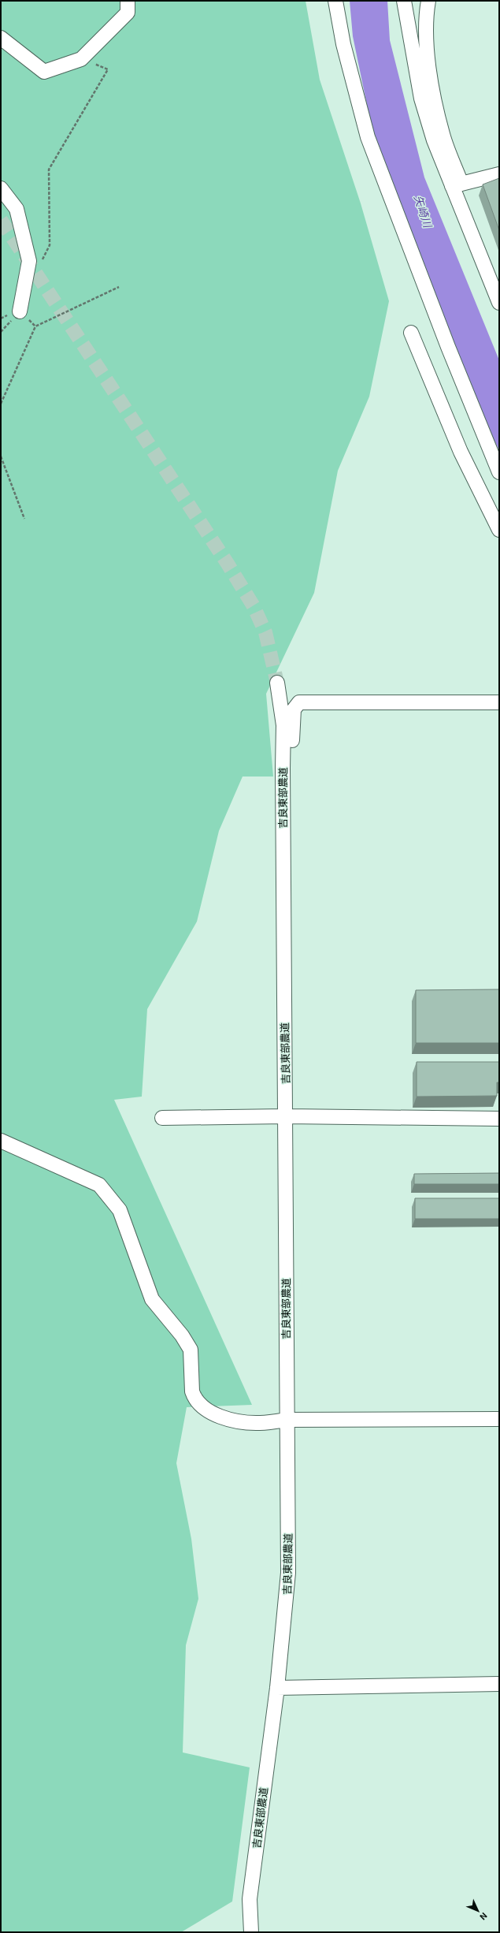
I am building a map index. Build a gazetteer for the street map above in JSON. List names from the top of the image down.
{
  "streets": {
    "street": ["吉良東部農道"]
  },
  "water": ["矢崎川"],
  "north": "bottom right"
}
